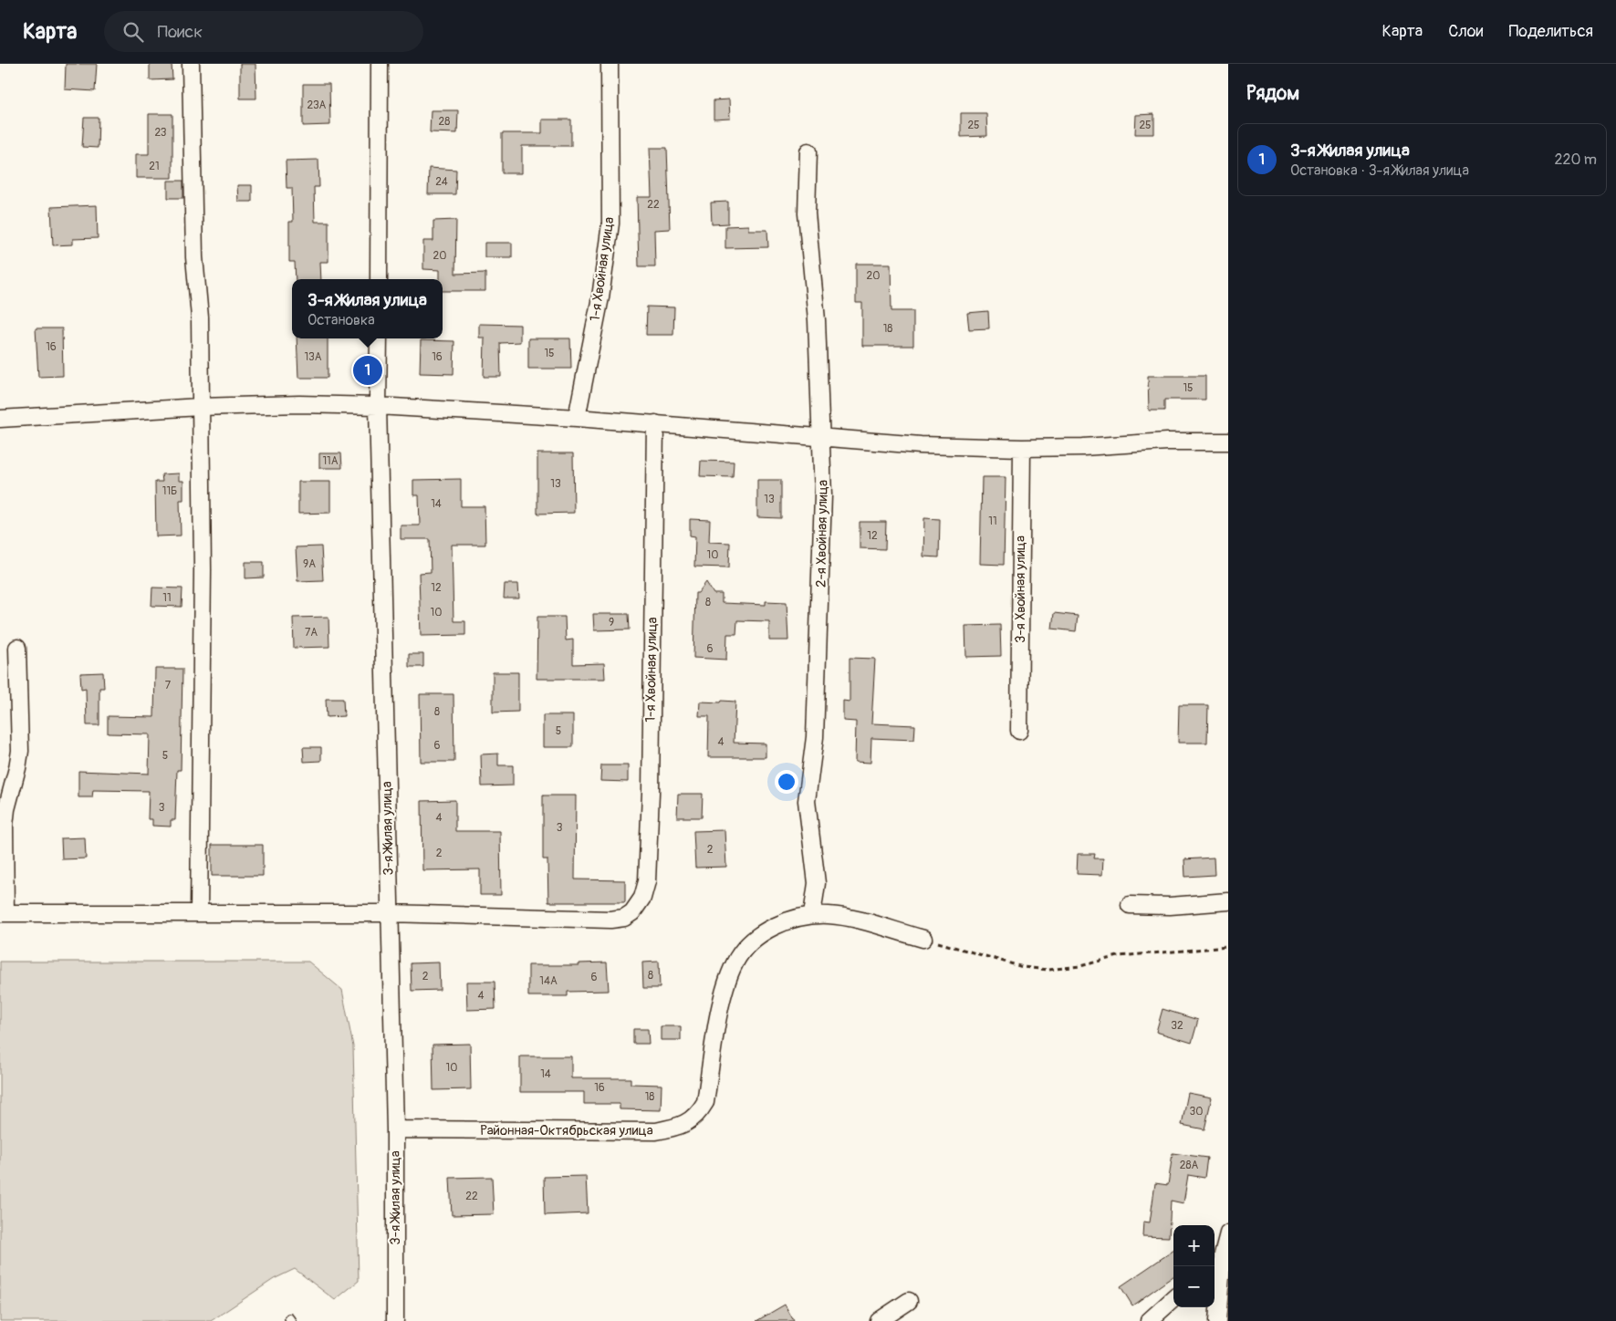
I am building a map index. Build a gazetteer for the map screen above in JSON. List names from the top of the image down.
{
  "streets": {
    "street": [
      "1-я Хвойная улица",
      "2-я Хвойная улица",
      "3-я Хвойная улица",
      "3-я Жилая улица",
      "Районная-Октябрьская улица"
    ]
  },
  "crossings": [
    ["1-я Хвойная улица", "3-я Жилая улица"],
    ["2-я Хвойная улица", "Районная-Октябрьская улица"],
    ["3-я Жилая улица", "Районная-Октябрьская улица"]
  ],
  "house_numbers": [
    "23А",
    "28",
    "25",
    "25",
    "23",
    "21",
    "24",
    "22",
    "20",
    "20",
    "18",
    "16",
    "15",
    "13А",
    "16",
    "15",
    "11А",
    "13",
    "11Б",
    "13",
    "14",
    "11",
    "12",
    "10",
    "9А",
    "12",
    "11",
    "8",
    "10",
    "9",
    "7А",
    "6",
    "7",
    "8",
    "5",
    "4",
    "6",
    "5",
    "3",
    "4",
    "3",
    "2",
    "2",
    "8",
    "2",
    "6",
    "14А",
    "4",
    "32",
    "10",
    "14",
    "16",
    "18",
    "30",
    "28А",
    "22"
  ],
  "page": {
    "header": "Карта",
    "search": "Поиск",
    "nav": ["Карта", "Слои", "Поделиться"],
    "heading": "Рядом",
    "list": [
      {
        "mark": "1",
        "name": "3-я Жилая улица",
        "note": "Остановка · 3-я Жилая улица",
        "value": "220 m"
      }
    ],
    "popup": ["3-я Жилая улица", "Остановка"],
    "pins": "1",
    "map_buttons": ["+", "−"]
  }
}
